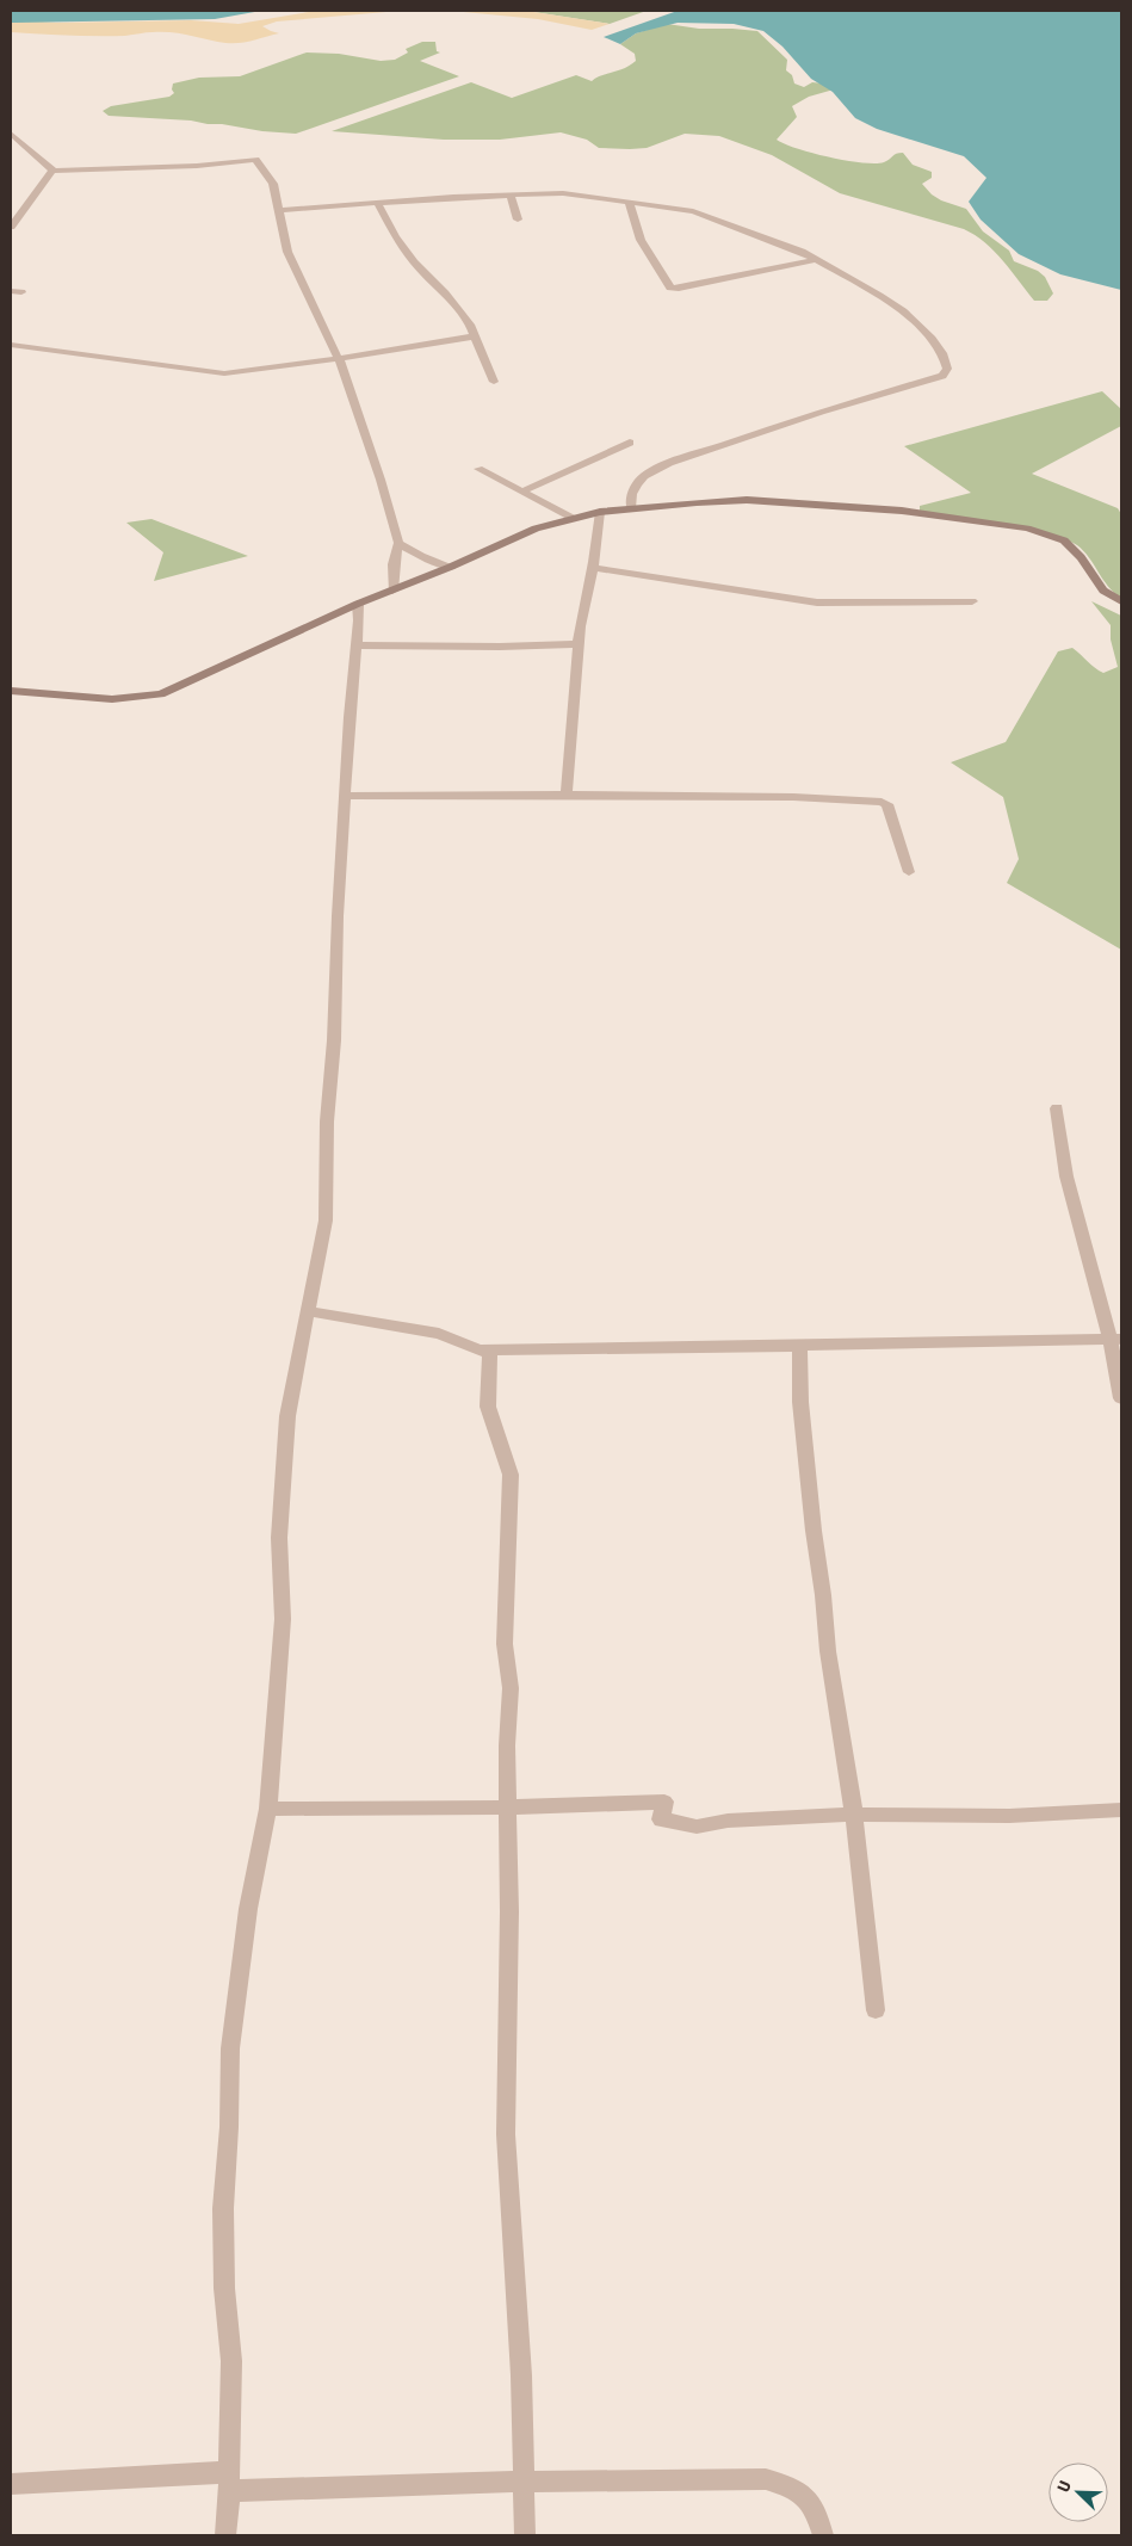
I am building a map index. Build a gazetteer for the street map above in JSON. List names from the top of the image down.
{
  "north": "top left"
}
